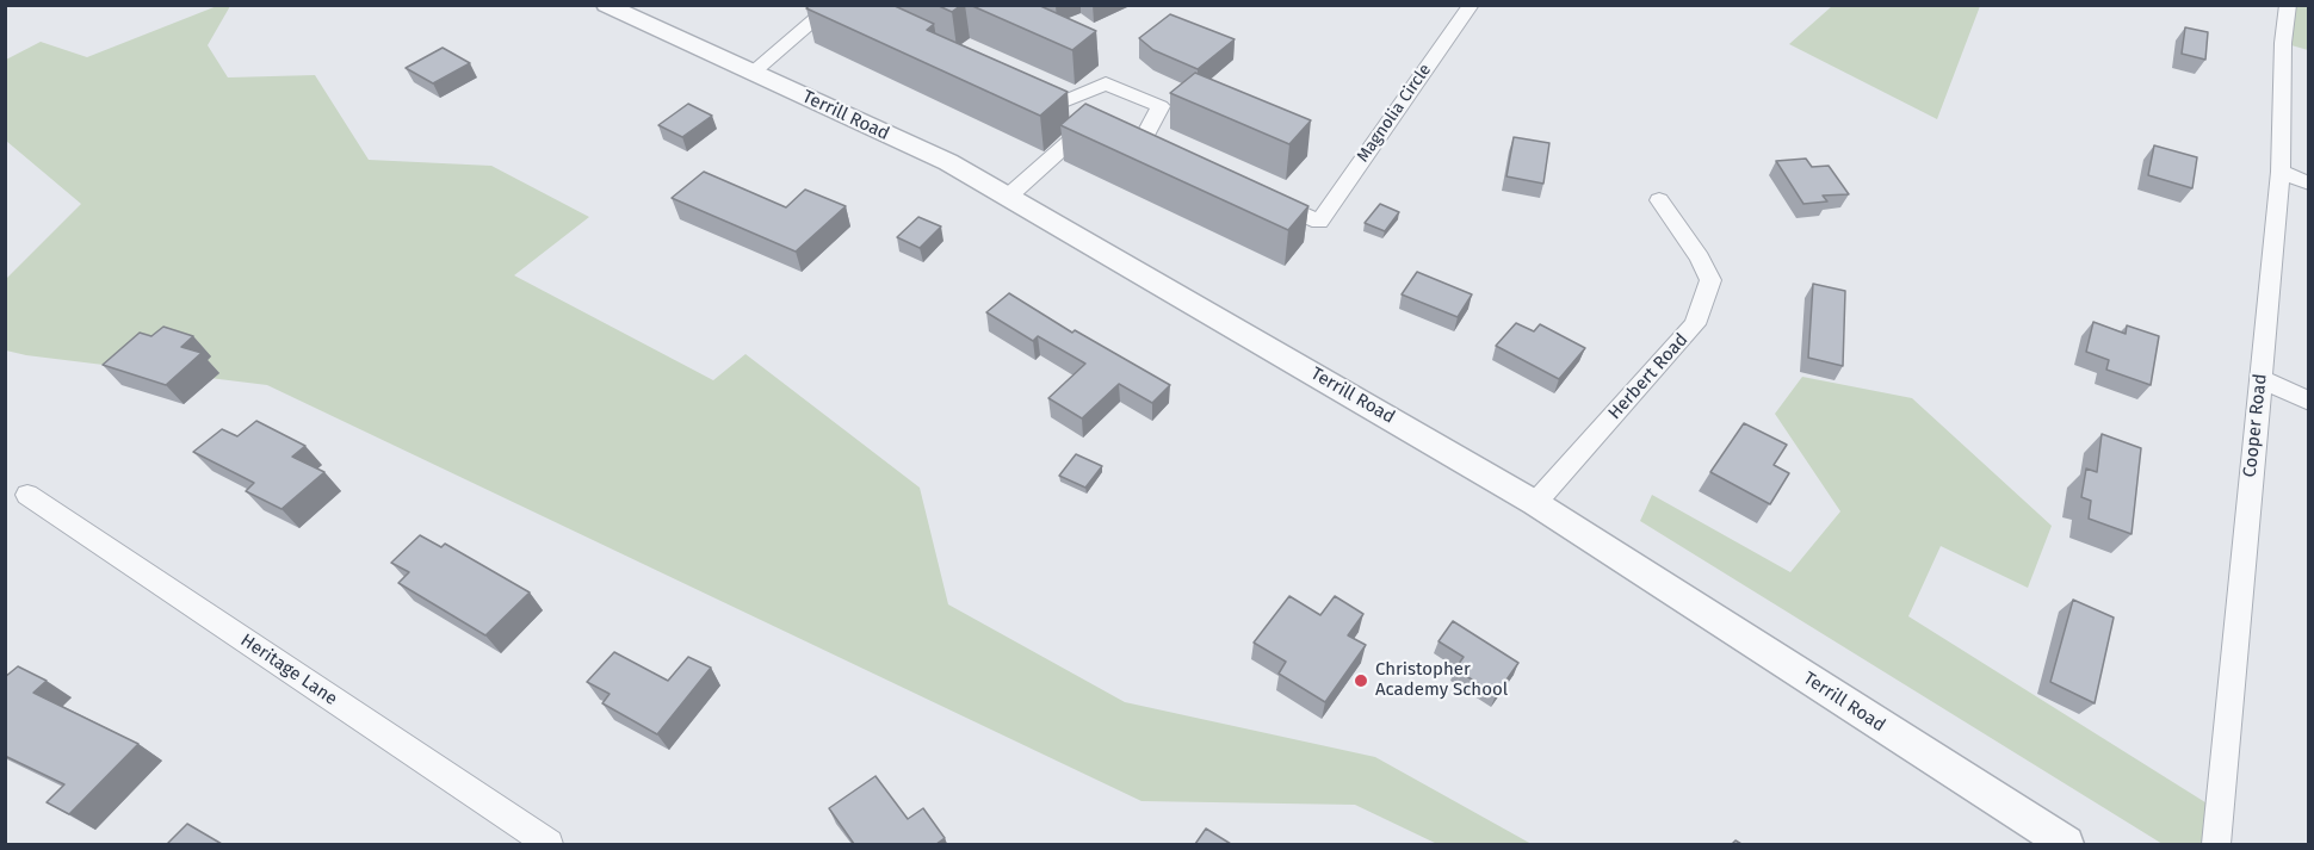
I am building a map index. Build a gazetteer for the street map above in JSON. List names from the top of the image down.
{
  "streets": {
    "street": [
      "Magnolia Circle",
      "Terrill Road",
      "Herbert Road",
      "Cooper Road",
      "Heritage Lane"
    ]
  },
  "crossings": [
    ["Terrill Road", "Herbert Road"]
  ],
  "places": ["Christopher Academy School"]
}
